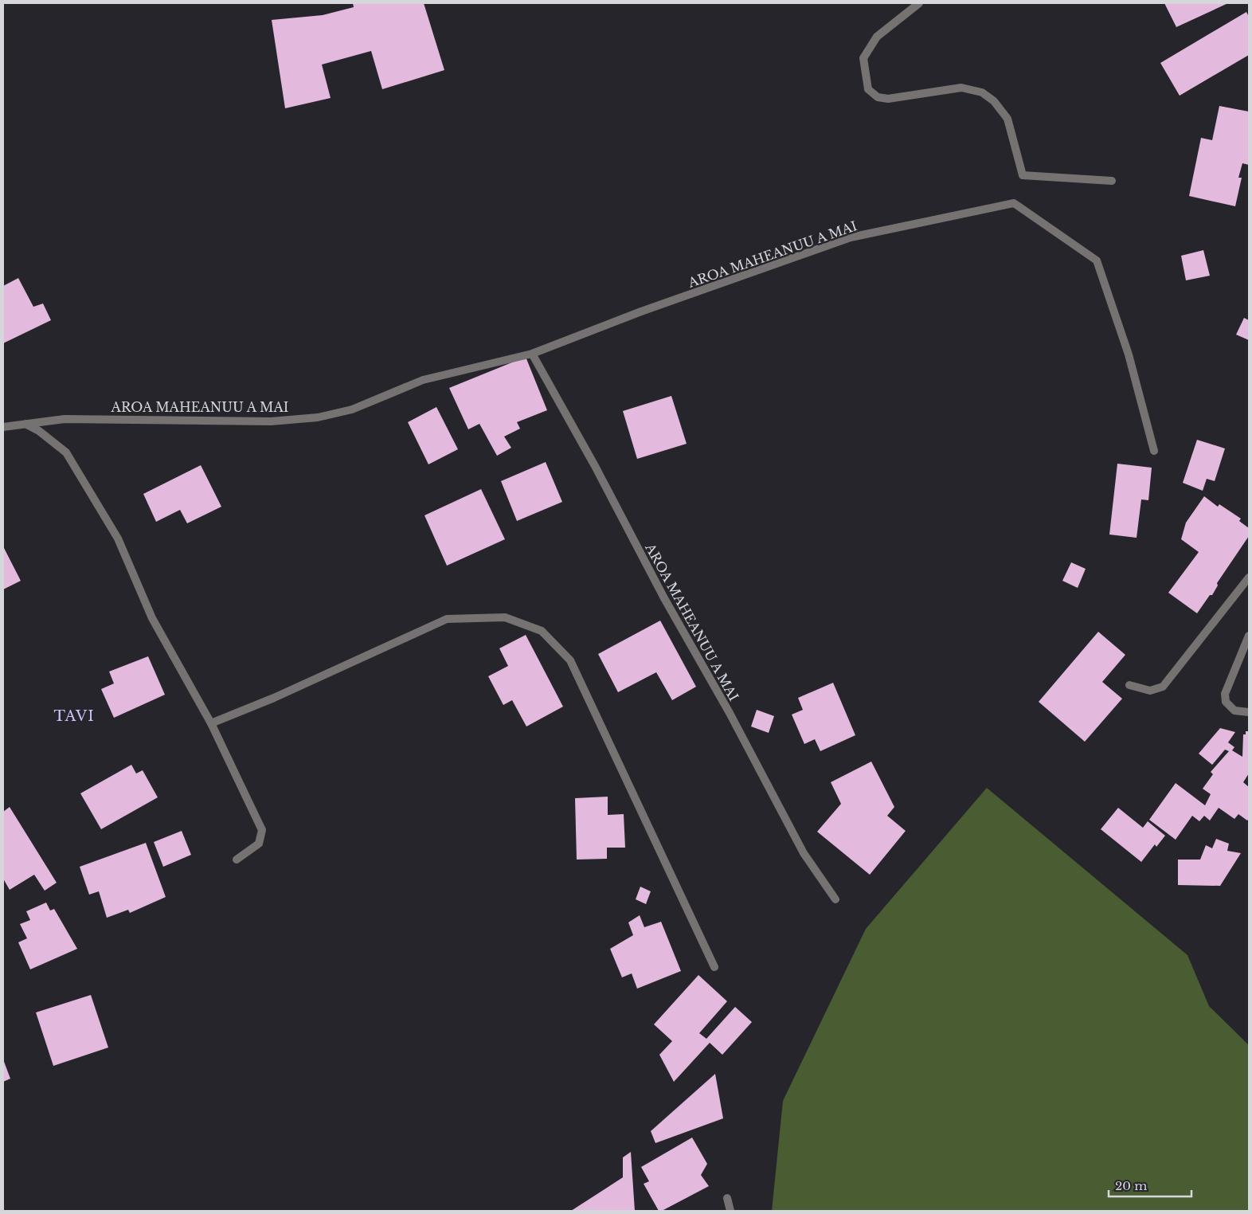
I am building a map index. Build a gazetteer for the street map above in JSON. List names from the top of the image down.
{
  "streets": {
    "street": ["AROA MAHEANUU A MAI"]
  },
  "districts": ["TAVI"],
  "scale_bar": "20 m"
}
